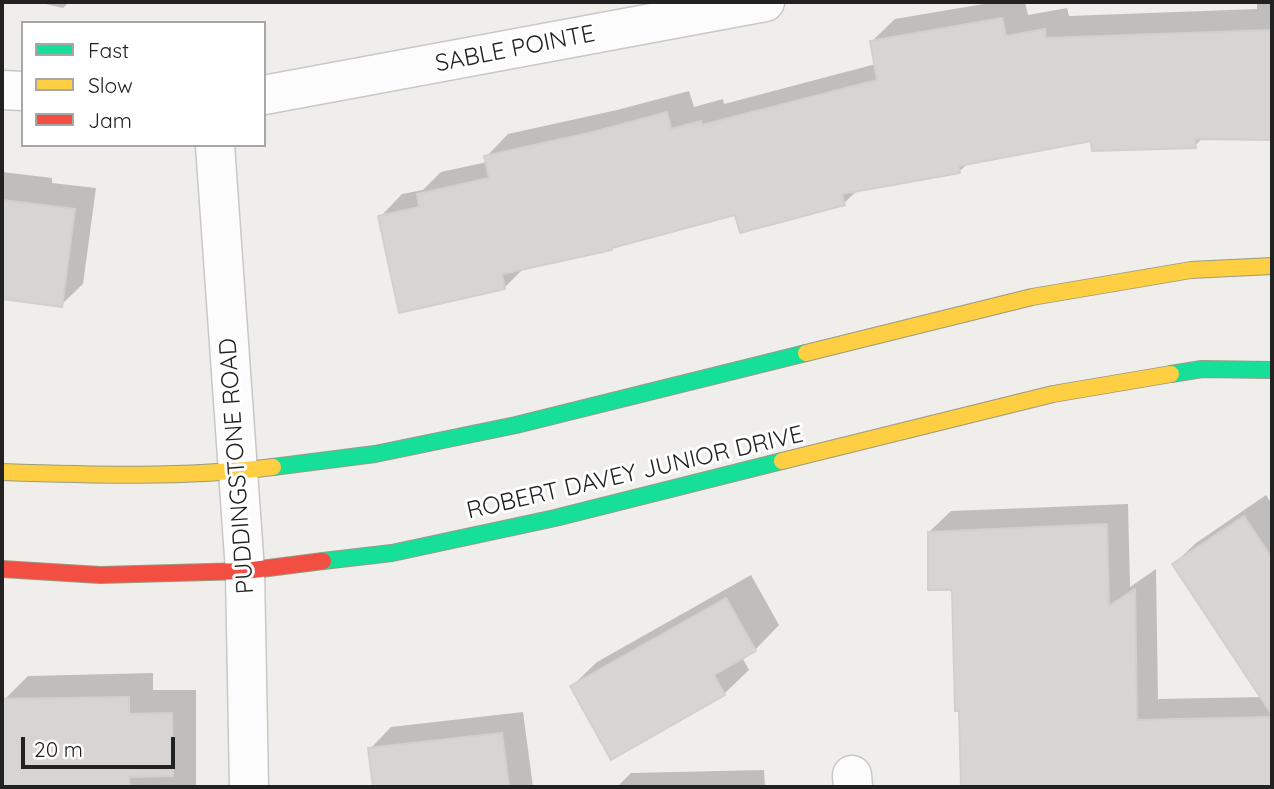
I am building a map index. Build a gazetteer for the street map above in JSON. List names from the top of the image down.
{
  "streets": {
    "main road": ["ROBERT DAVEY JUNIOR DRIVE"],
    "street": ["SABLE POINTE", "PUDDINGSTONE ROAD"]
  },
  "crossings": [
    ["PUDDINGSTONE ROAD", "ROBERT DAVEY JUNIOR DRIVE"]
  ],
  "legend": ["Fast", "Slow", "Jam"],
  "scale_bar": "20 m"
}
